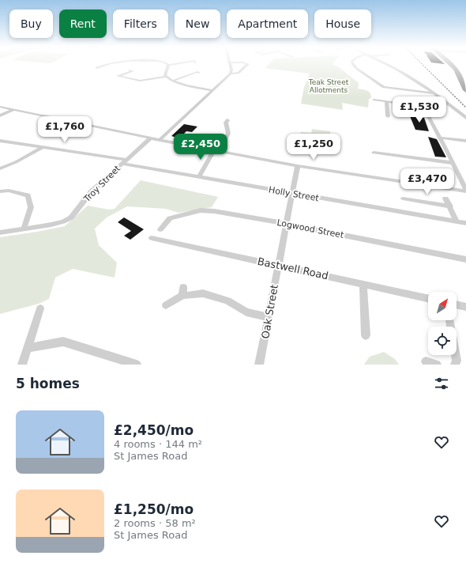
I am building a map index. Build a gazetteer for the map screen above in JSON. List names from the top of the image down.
{
  "streets": {
    "street": [
      "Troy Street",
      "Holly Street",
      "Logwood Street",
      "Bastwell Road",
      "Oak Street"
    ]
  },
  "crossings": [
    ["Troy Street", "Holly Street"],
    ["Holly Street", "Oak Street"],
    ["Logwood Street", "Oak Street"],
    ["Bastwell Road", "Oak Street"]
  ],
  "parks": ["Teak Street Allotments"],
  "north": "top right",
  "page": {
    "chip": [
      "Buy",
      "Rent",
      "Filters",
      "New",
      "Apartment",
      "House"
    ],
    "price": [
      "£1,530",
      "£1,760",
      "£2,450",
      "£1,250",
      "£3,470"
    ],
    "heading": "5 homes",
    "list": [
      {
        "name": "£2,450/mo",
        "note": "4 rooms · 144 m² · St James Road"
      },
      {
        "name": "£1,250/mo",
        "note": "2 rooms · 58 m² · St James Road"
      }
    ]
  }
}
